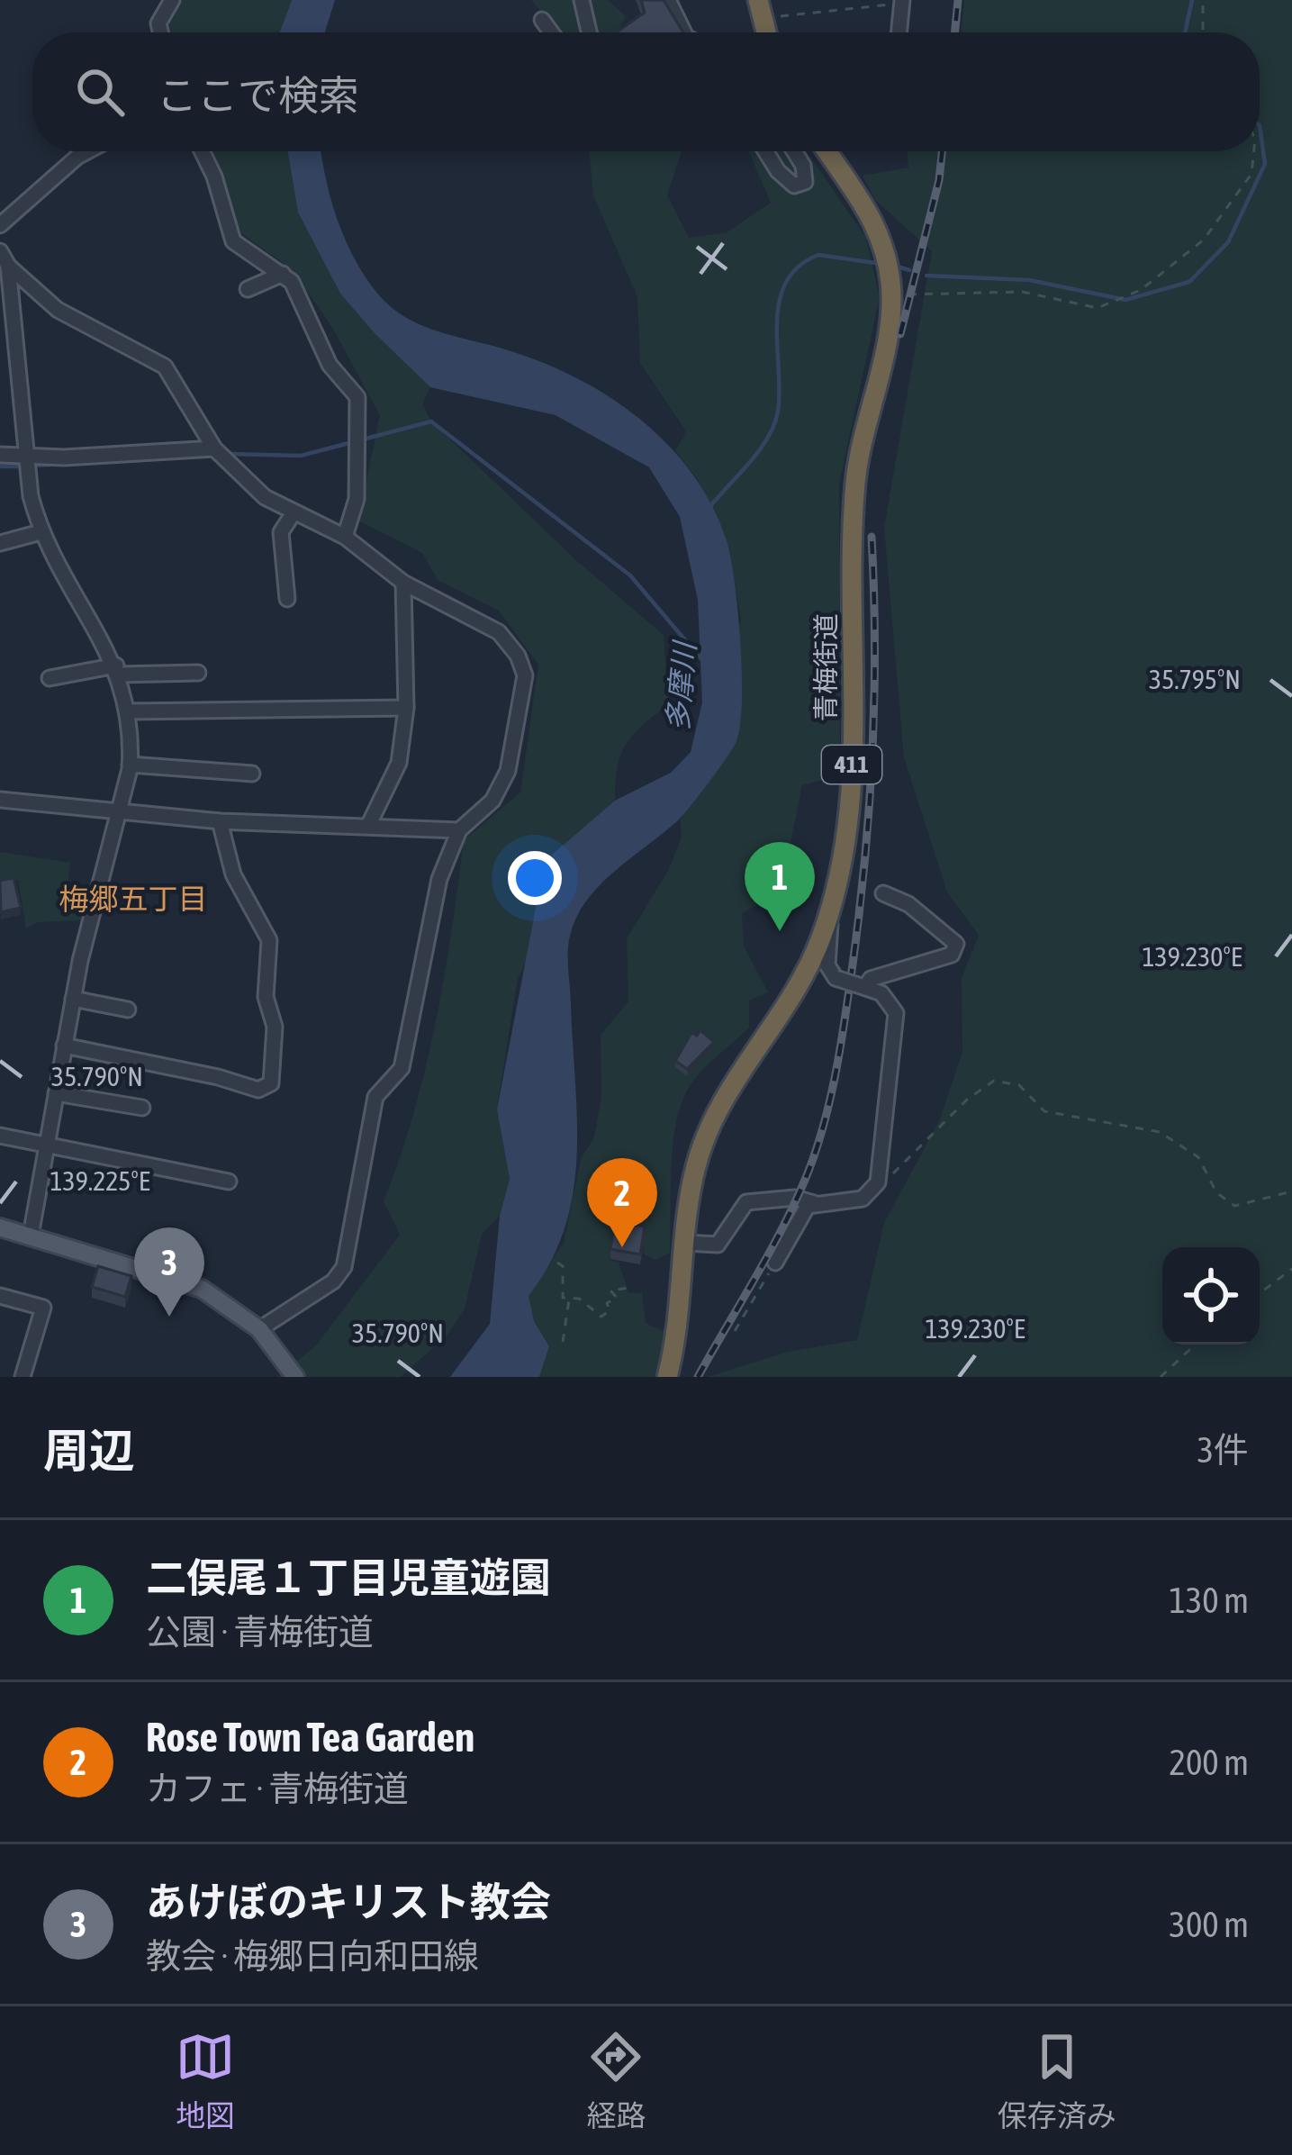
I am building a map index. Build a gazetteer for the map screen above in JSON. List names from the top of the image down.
{
  "streets": {
    "highway": ["青梅街道", "411"]
  },
  "districts": ["梅郷五丁目"],
  "water": ["多摩川"],
  "page": {
    "search": "ここで検索",
    "pins": ["1", "2", "3"],
    "heading": ["周辺", "3件"],
    "list": [
      {
        "mark": "1",
        "name": "二俣尾１丁目児童遊園",
        "note": "公園 · 青梅街道",
        "value": "130 m"
      },
      {
        "mark": "2",
        "name": "Rose Town Tea Garden",
        "note": "カフェ · 青梅街道",
        "value": "200 m"
      },
      {
        "mark": "3",
        "name": "あけぼのキリスト教会",
        "note": "教会 · 梅郷日向和田線",
        "value": "300 m"
      }
    ],
    "nav": ["地図", "経路", "保存済み"]
  },
  "coordinates": [
    "35.795°N",
    "139.230°E",
    "35.790°N",
    "139.225°E"
  ]
}
